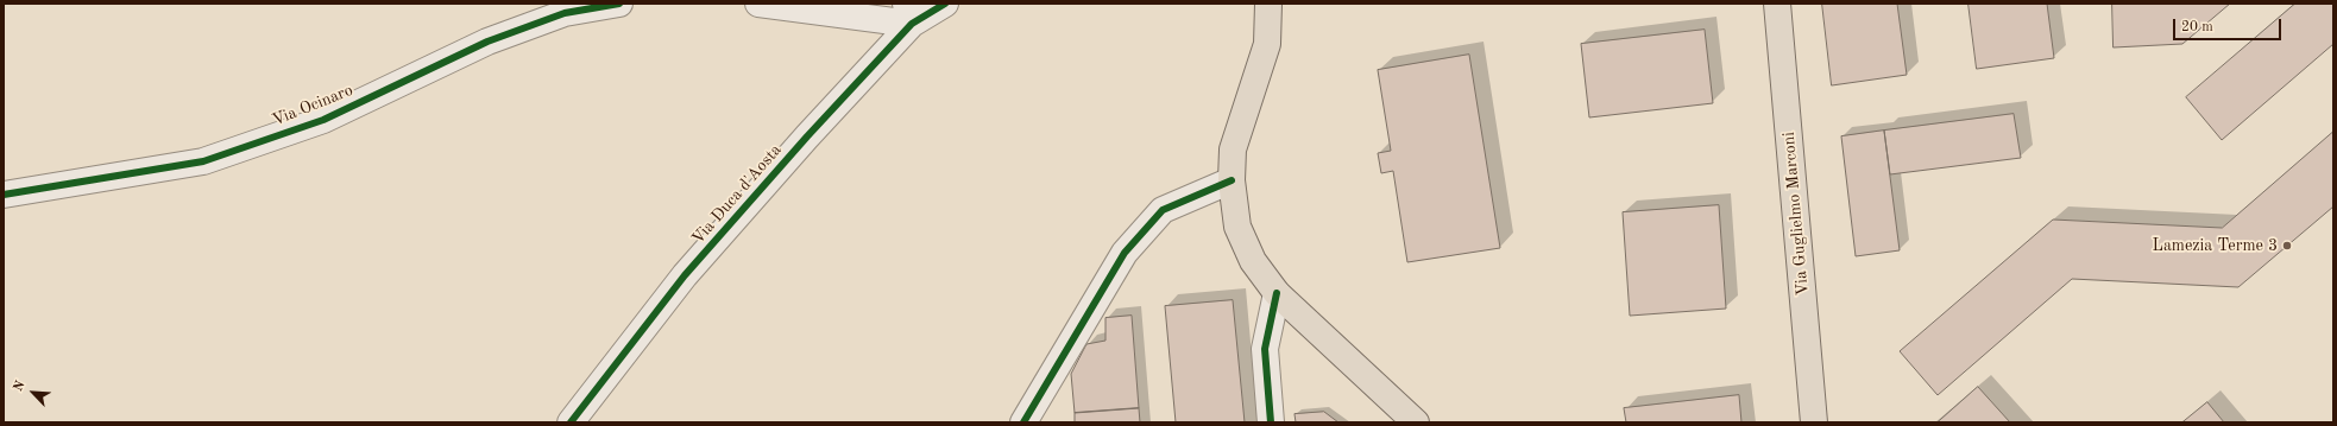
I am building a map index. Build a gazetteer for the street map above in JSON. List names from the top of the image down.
{
  "streets": {
    "main road": ["Via Guglielmo Marconi"],
    "street": ["Via Ocinaro", "Via Duca d'Aosta"]
  },
  "places": ["Lamezia Terme 3"],
  "scale_bar": "20 m",
  "north": "top left"
}
